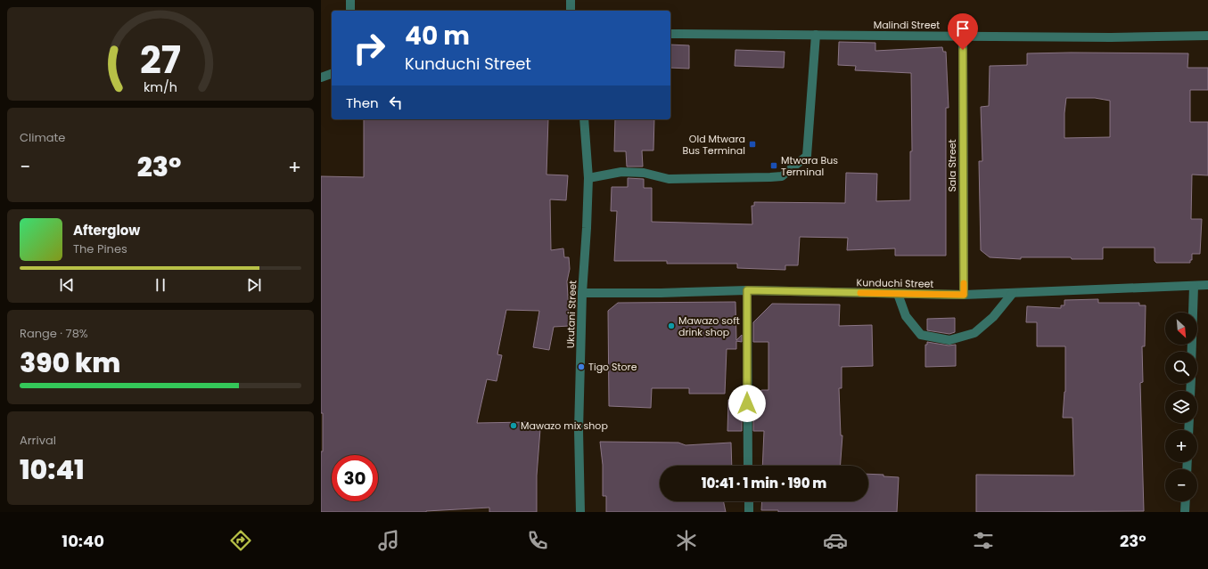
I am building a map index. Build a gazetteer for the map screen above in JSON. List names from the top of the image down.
{
  "streets": {
    "street": [
      "Malindi Street",
      "Sala Street",
      "Kunduchi Street",
      "Ukutani Street"
    ]
  },
  "crossings": [
    ["Malindi Street", "Sala Street"],
    ["Sala Street", "Kunduchi Street"],
    ["Kunduchi Street", "Ukutani Street"]
  ],
  "places": {
    "transit": ["Old Mtwara Bus Terminal", "Mtwara Bus Terminal"],
    "other": ["Mawazo soft drink shop", "Tigo Store", "Mawazo mix shop"]
  },
  "north": "bottom right",
  "page": {
    "turn": ["40 m", "Kunduchi Street"],
    "then": "Then",
    "tile": [
      "Climate",
      ["Range · 78%", "390 km"],
      ["Arrival", "10:41"]
    ],
    "heat": ["−", "23°", "+"],
    "song": ["Afterglow", "The Pines"],
    "map_buttons": ["+", "−"],
    "limit": "30",
    "trip": "10:41 · 1 min · 190 m",
    "tabs": ["10:40", "23°"],
    "gauge": ["27", "km/h"]
  }
}
